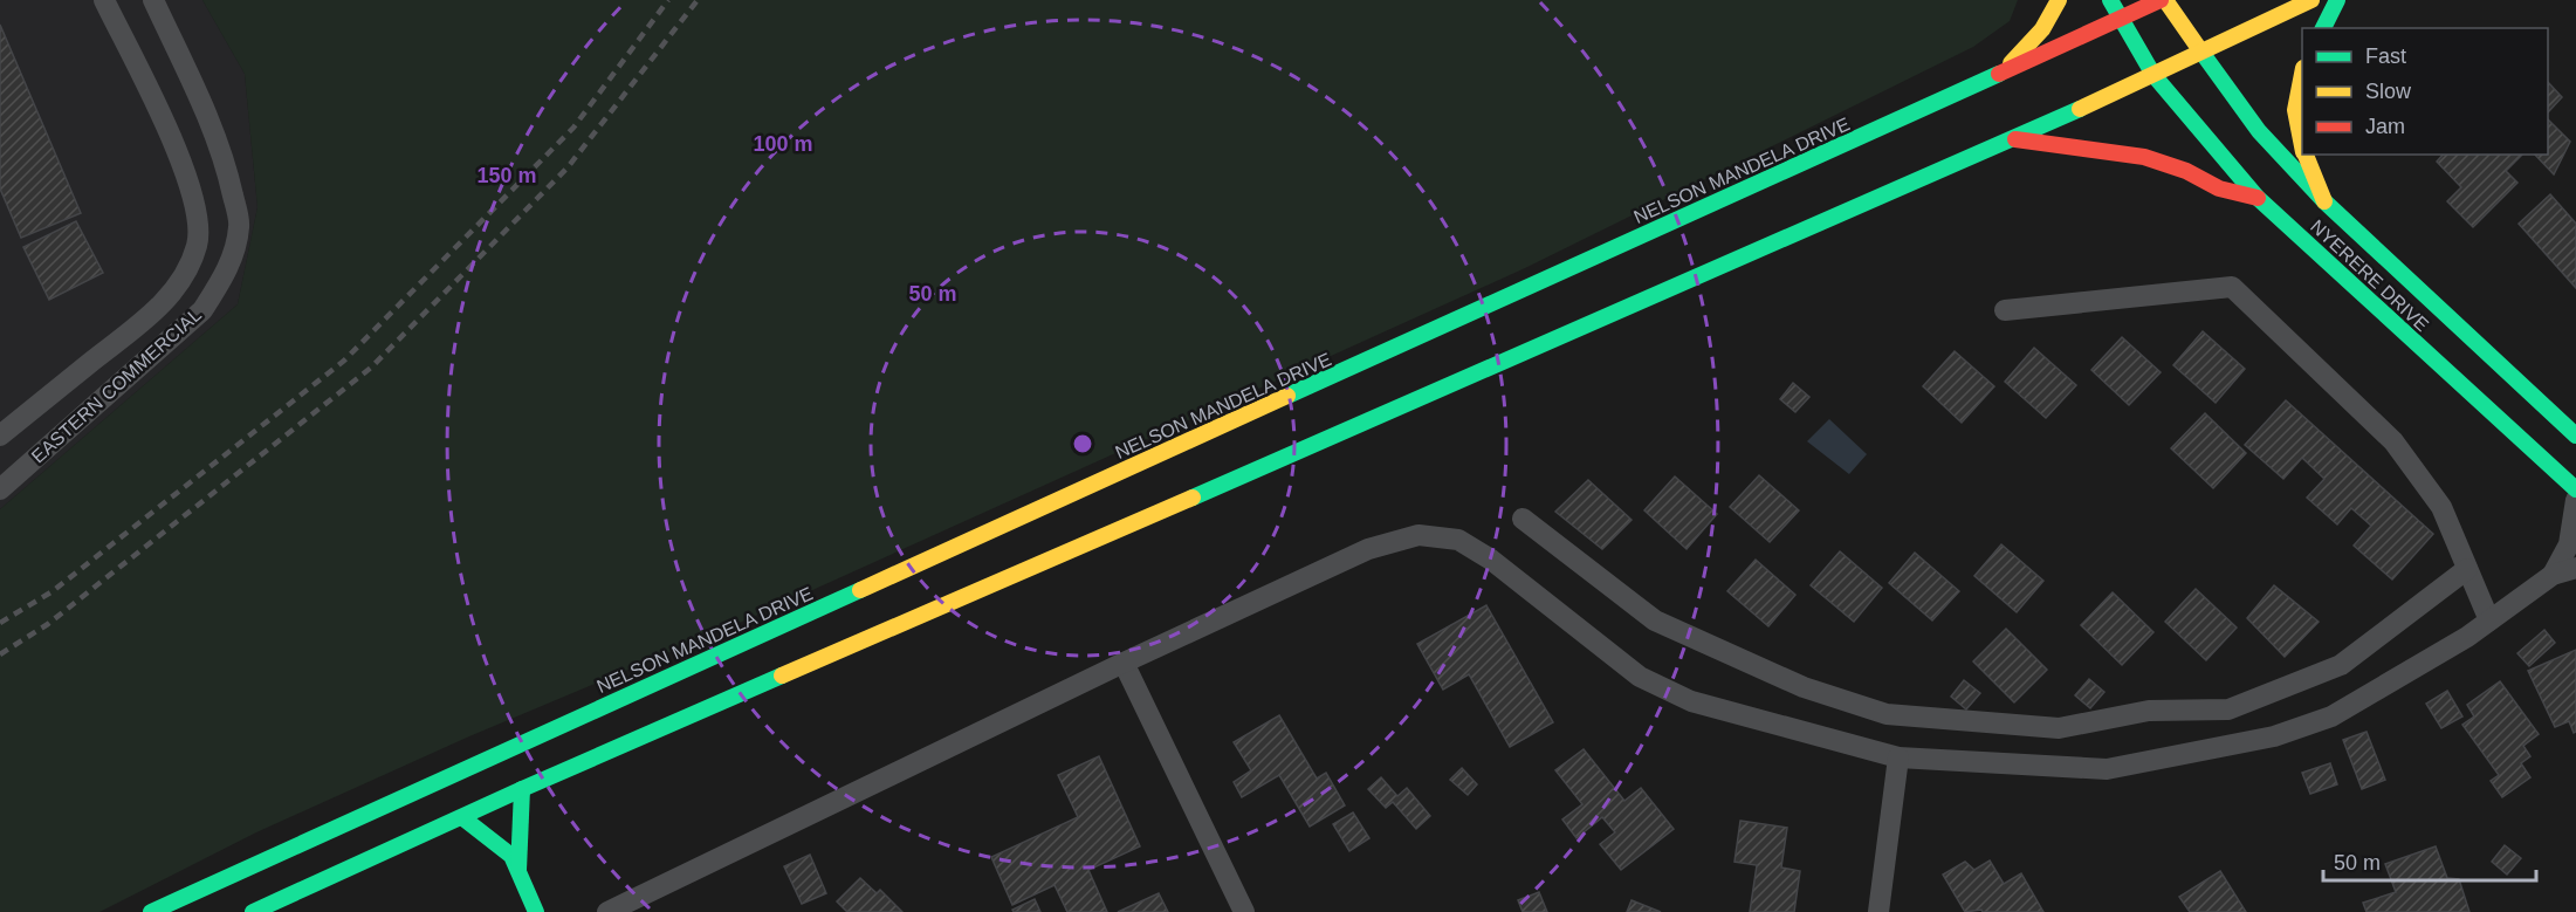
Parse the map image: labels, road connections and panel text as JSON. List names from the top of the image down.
{
  "streets": {
    "main road": ["NELSON MANDELA DRIVE", "NYERERE DRIVE"],
    "street": ["EASTERN COMMERCIAL"]
  },
  "crossings": [
    ["NELSON MANDELA DRIVE", "NYERERE DRIVE"]
  ],
  "legend": ["Fast", "Slow", "Jam"],
  "scale_bar": "50 m",
  "rings": ["100 m", "150 m", "50 m"]
}
